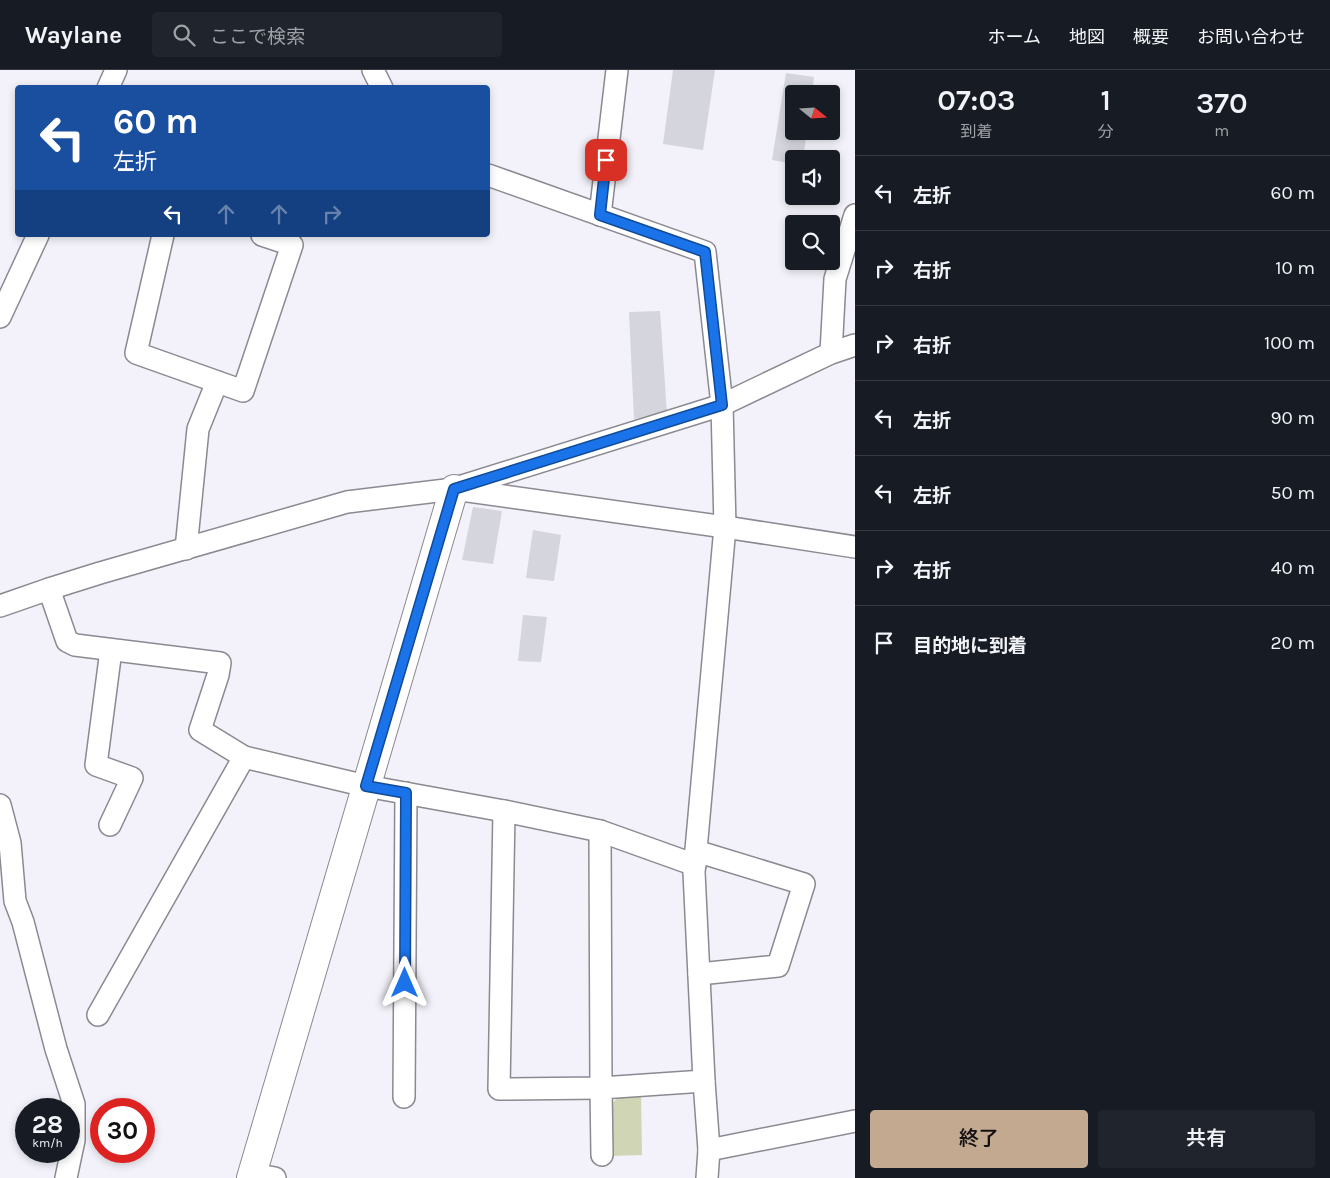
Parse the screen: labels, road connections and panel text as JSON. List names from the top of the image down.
{
  "north": "right",
  "page": {
    "header": "Waylane",
    "search": "ここで検索",
    "nav": [
      "ホーム",
      "地図",
      "概要",
      "お問い合わせ"
    ],
    "eta": [
      "07:03",
      "到着",
      "1",
      "分",
      "370",
      "m"
    ],
    "turn": ["60 m", "左折"],
    "list": [
      {
        "name": "左折",
        "value": "60 m"
      },
      {
        "name": "右折",
        "value": "10 m"
      },
      {
        "name": "右折",
        "value": "100 m"
      },
      {
        "name": "左折",
        "value": "90 m"
      },
      {
        "name": "左折",
        "value": "50 m"
      },
      {
        "name": "右折",
        "value": "40 m"
      },
      {
        "name": "目的地に到着",
        "value": "20 m"
      }
    ],
    "speed": "28 km/h",
    "limit": "30",
    "buttons": ["終了", "共有"]
  }
}
